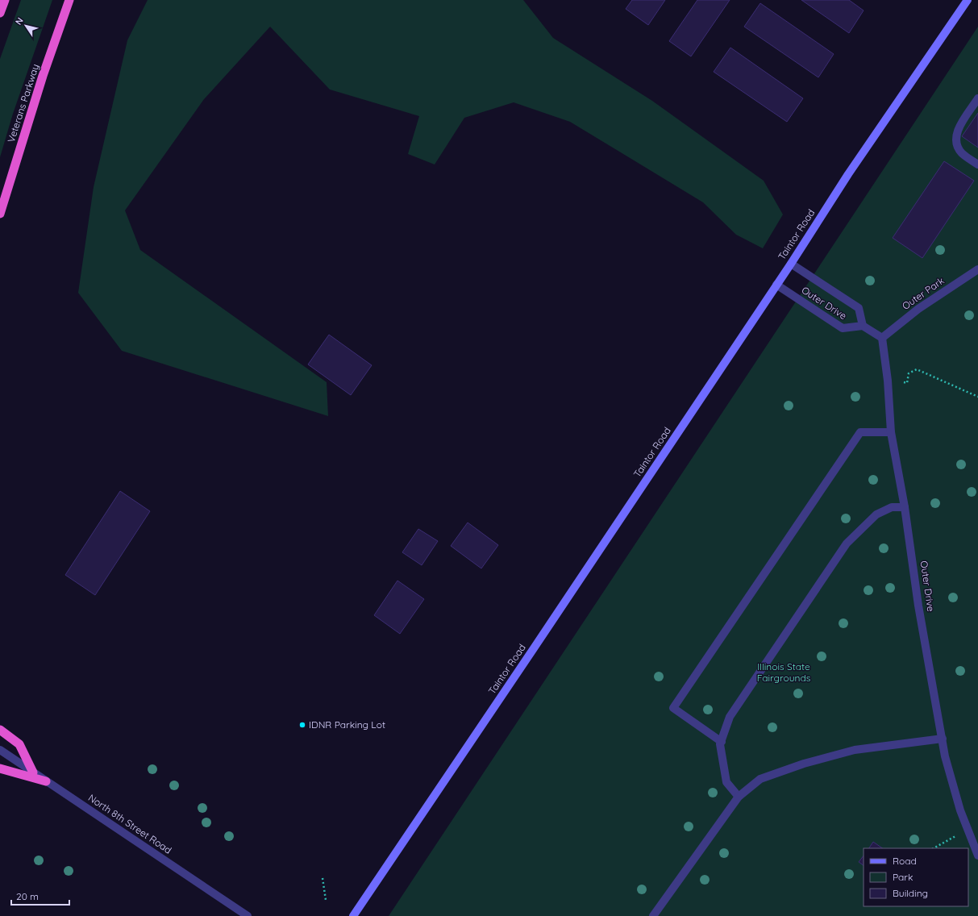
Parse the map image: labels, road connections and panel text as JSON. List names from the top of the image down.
{
  "streets": {
    "highway": ["Veterans Parkway"],
    "main road": ["Taintor Road"],
    "street": ["Outer Park", "Outer Drive", "North 8th Street Road"]
  },
  "crossings": [
    ["Taintor Road", "Outer Drive"],
    ["Outer Park", "Outer Drive"]
  ],
  "parks": ["Illinois State Fairgrounds"],
  "places": ["IDNR Parking Lot"],
  "legend": ["Road", "Park", "Building"],
  "scale_bar": "20 m",
  "north": "top left"
}
